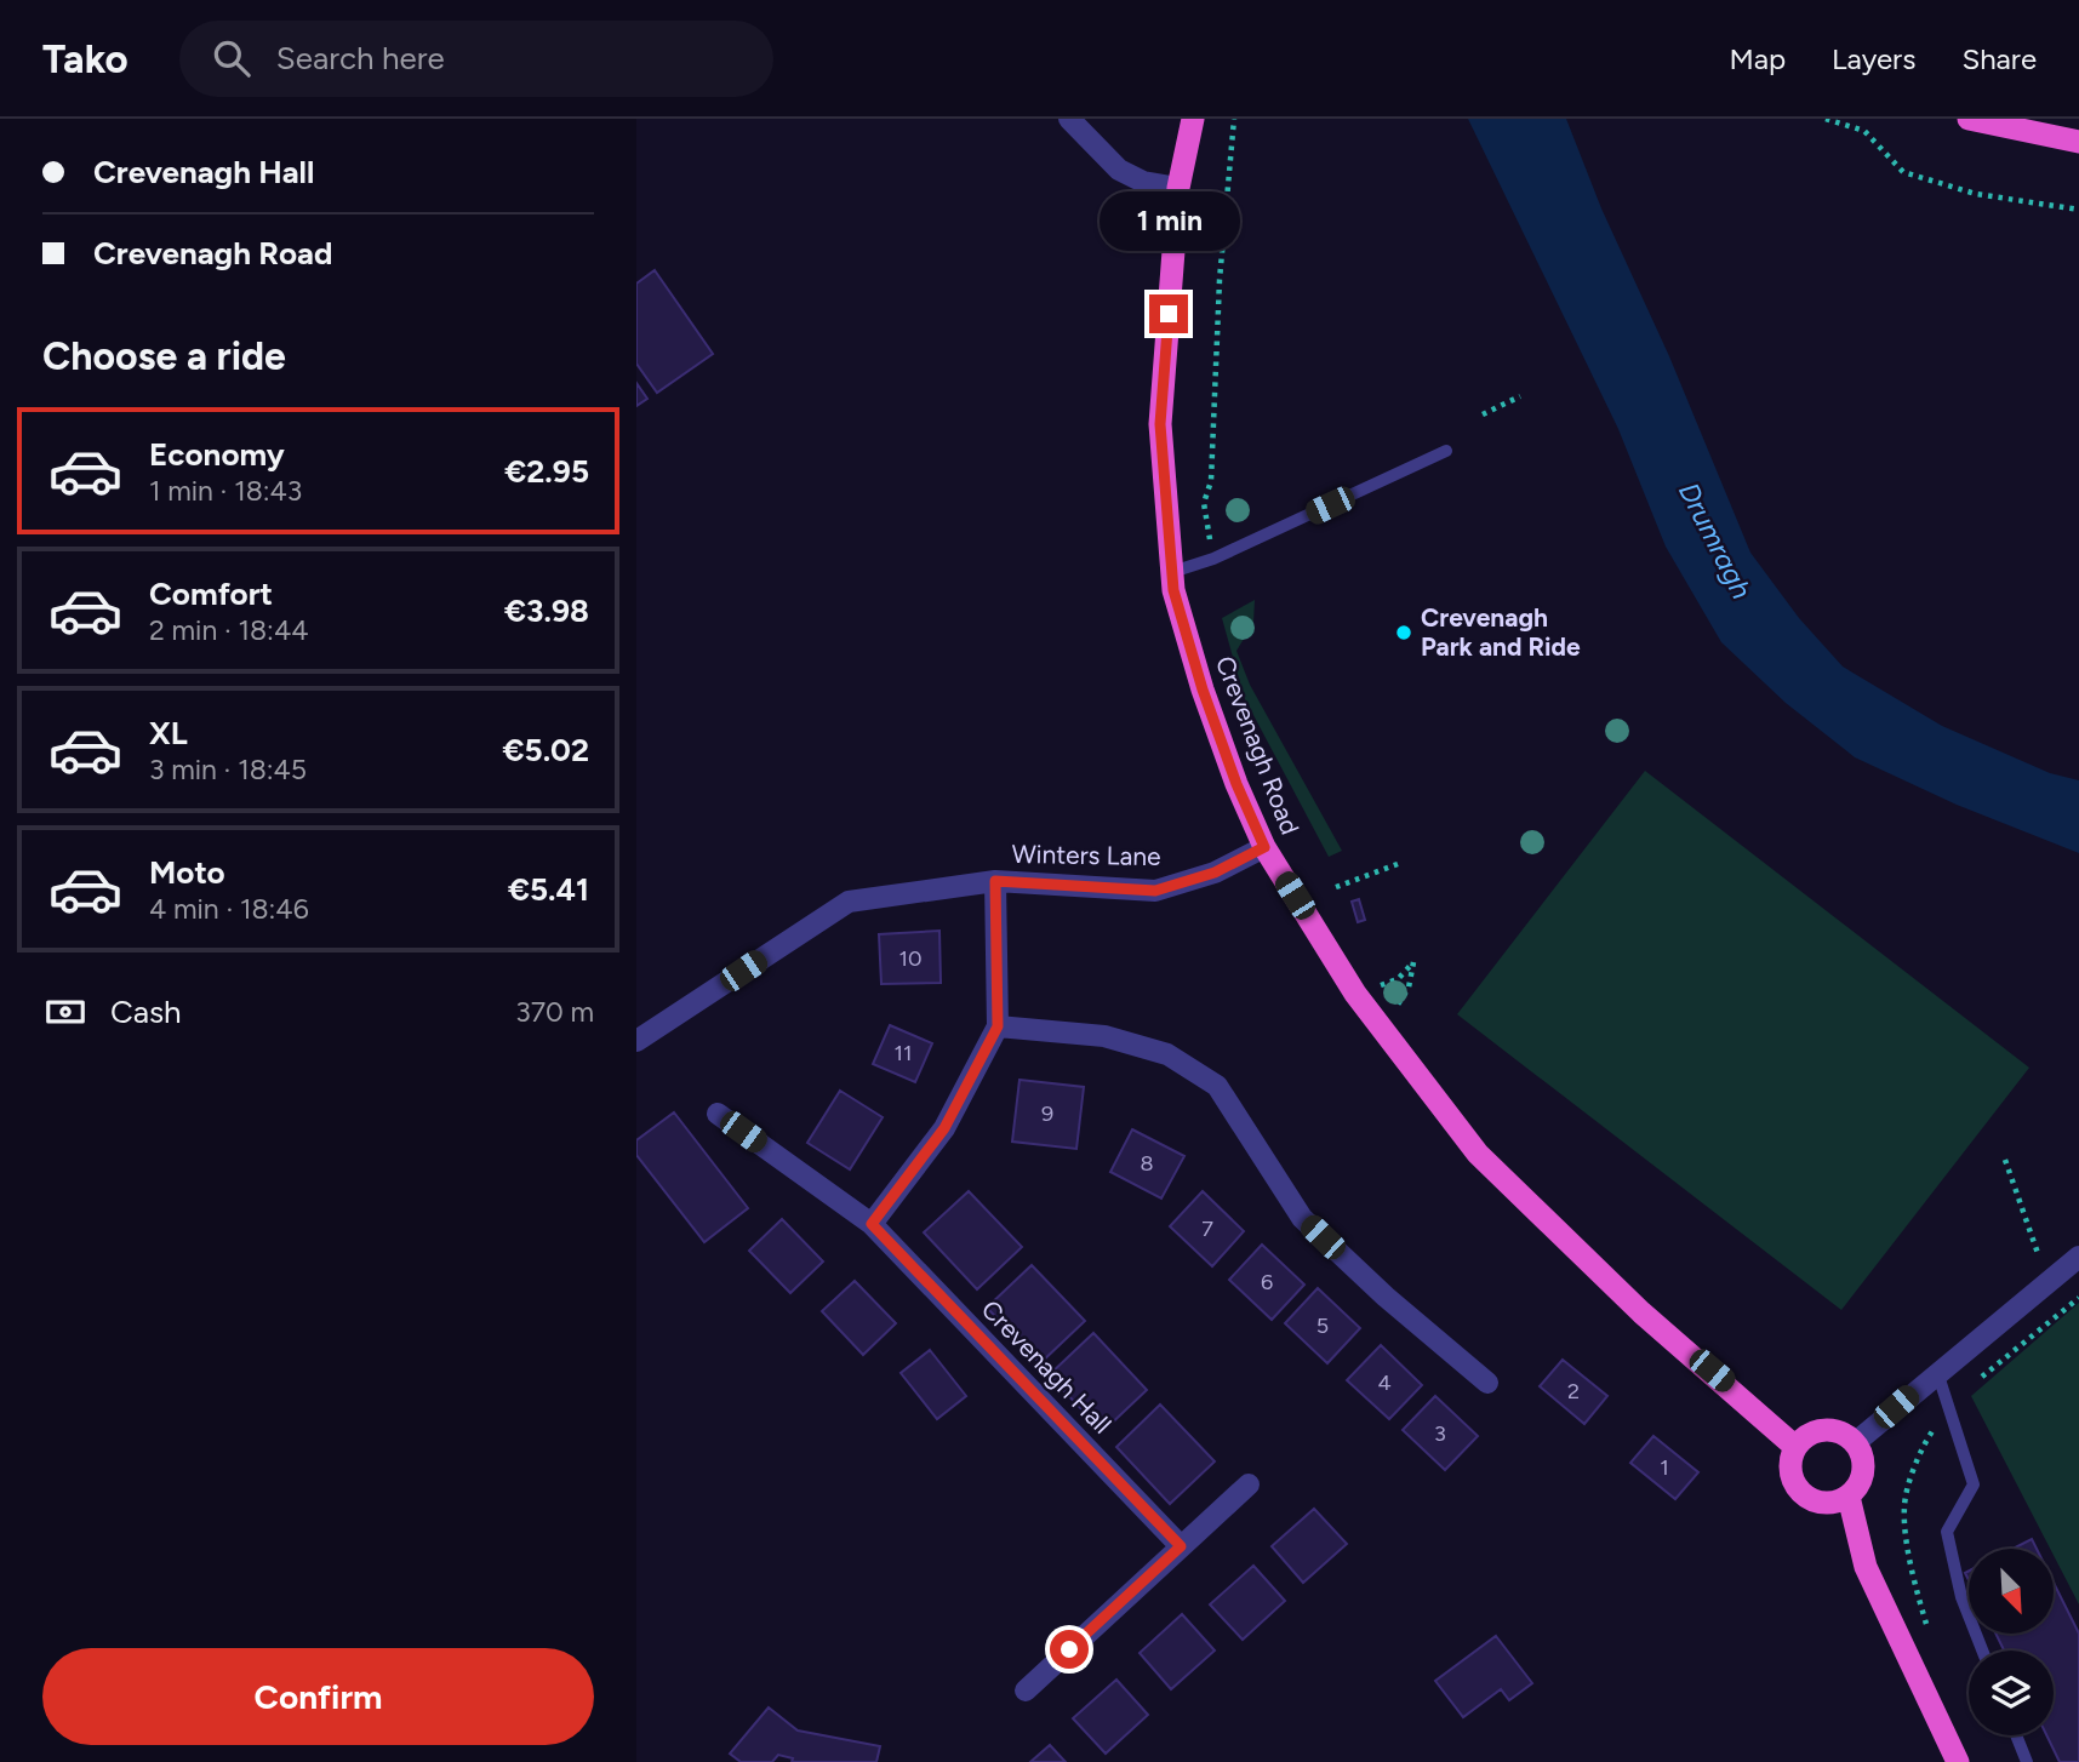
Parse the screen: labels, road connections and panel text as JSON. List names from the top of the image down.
{
  "streets": {
    "highway": ["Crevenagh Road"],
    "street": ["Winters Lane", "Crevenagh Hall"]
  },
  "crossings": [
    ["Crevenagh Road", "Winters Lane"]
  ],
  "water": ["Drumragh"],
  "places": ["Crevenagh Park and Ride"],
  "house_numbers": [
    "10",
    "11",
    "9",
    "8",
    "7",
    "6",
    "5",
    "4",
    "2",
    "3",
    "1"
  ],
  "north": "bottom right",
  "page": {
    "header": "Tako",
    "search": "Search here",
    "nav": ["Map", "Layers", "Share"],
    "banner": ["Crevenagh Hall", "Crevenagh Road"],
    "bubble": "1 min",
    "heading": "Choose a ride",
    "list": [
      {
        "name": "Economy",
        "note": "1 min · 18:43",
        "value": "€2.95"
      },
      {
        "name": "Comfort",
        "note": "2 min · 18:44",
        "value": "€3.98"
      },
      {
        "name": "XL",
        "note": "3 min · 18:45",
        "value": "€5.02"
      },
      {
        "name": "Moto",
        "note": "4 min · 18:46",
        "value": "€5.41"
      }
    ],
    "pay": ["Cash", "370 m"],
    "buttons": "Confirm"
  }
}
